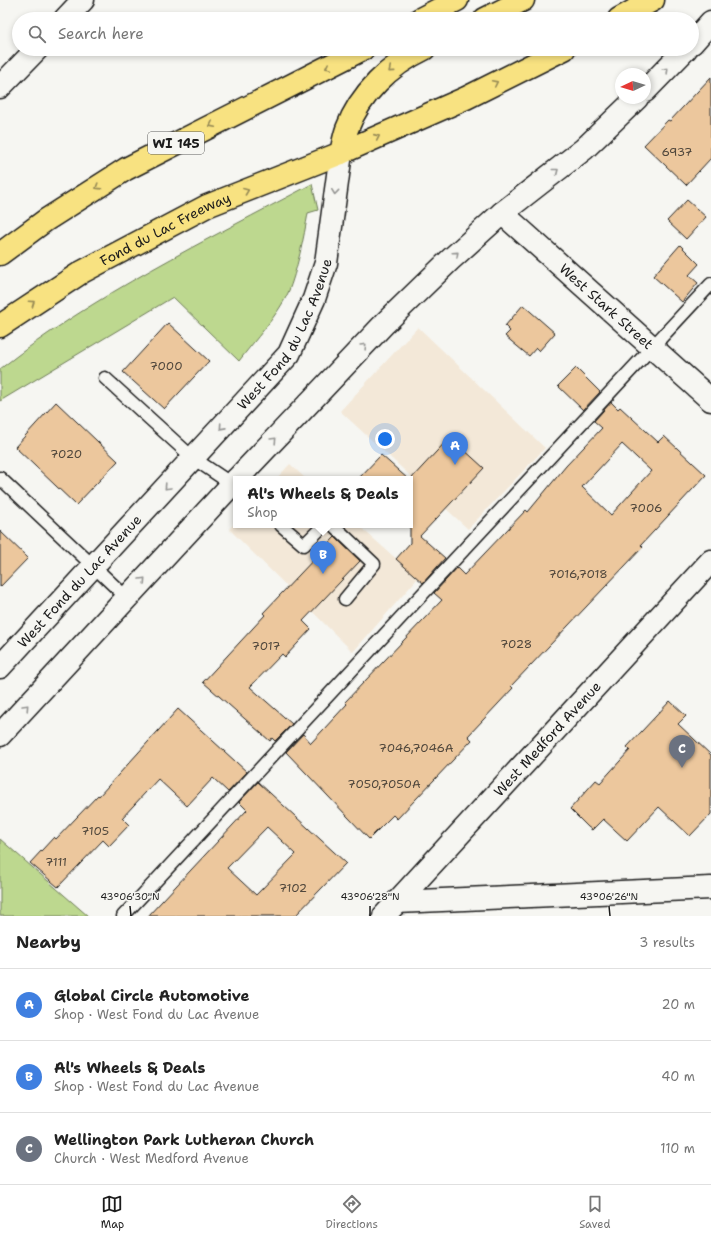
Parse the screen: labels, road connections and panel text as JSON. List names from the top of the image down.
{
  "streets": {
    "main road": ["WI 145", "Fond du Lac Freeway"],
    "street": ["West Stark Street", "West Fond du Lac Avenue", "West Medford Avenue"]
  },
  "crossings": [
    ["Fond du Lac Freeway", "West Fond du Lac Avenue"]
  ],
  "house_numbers": [
    "6937",
    "7000",
    "7020",
    "7006",
    "7016,7018",
    "7028",
    "7017",
    "7046,7046A",
    "7050,7050A",
    "7105",
    "7111",
    "7102"
  ],
  "north": "left",
  "page": {
    "search": "Search here",
    "pins": ["A", "B", "C"],
    "popup": ["Al's Wheels & Deals", "Shop"],
    "heading": ["Nearby", "3 results"],
    "list": [
      {
        "mark": "A",
        "name": "Global Circle Automotive",
        "note": "Shop · West Fond du Lac Avenue",
        "value": "20 m"
      },
      {
        "mark": "B",
        "name": "Al's Wheels & Deals",
        "note": "Shop · West Fond du Lac Avenue",
        "value": "40 m"
      },
      {
        "mark": "C",
        "name": "Wellington Park Lutheran Church",
        "note": "Church · West Medford Avenue",
        "value": "110 m"
      }
    ],
    "nav": ["Map", "Directions", "Saved"]
  },
  "coordinates": ["43°06'30\"N", "43°06'28\"N", "43°06'26\"N"]
}
